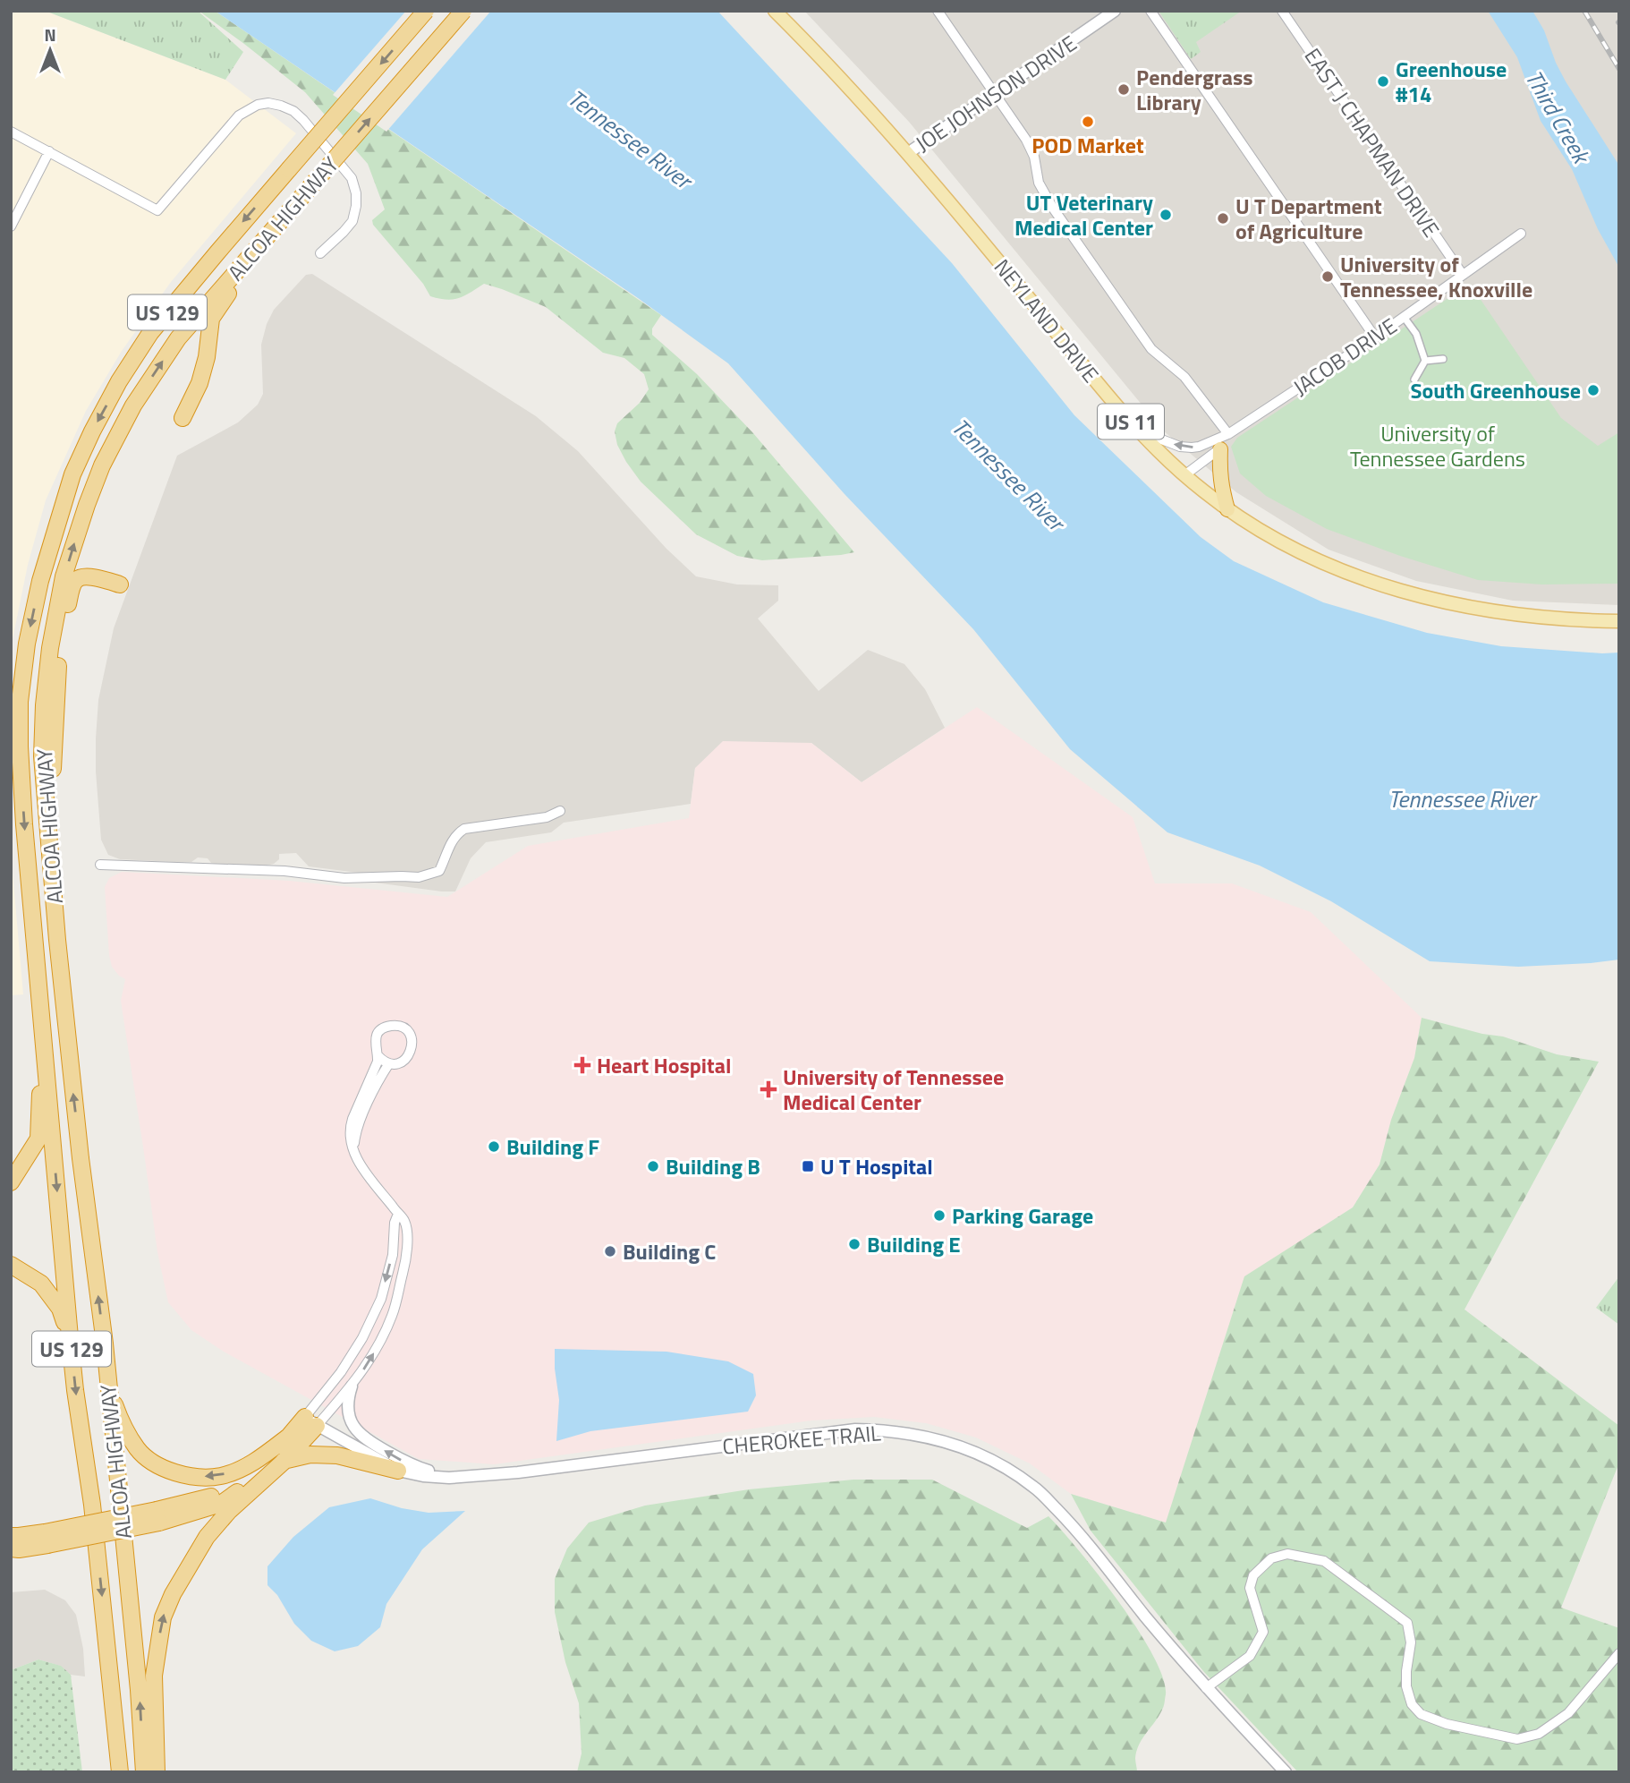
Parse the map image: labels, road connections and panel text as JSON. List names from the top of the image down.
{
  "streets": {
    "highway": ["ALCOA HIGHWAY", "US 129"],
    "main road": ["NEYLAND DRIVE", "US 11"],
    "street": [
      "JOE JOHNSON DRIVE",
      "EAST J CHAPMAN DRIVE",
      "JACOB DRIVE",
      "CHEROKEE TRAIL"
    ]
  },
  "crossings": [
    ["JOE JOHNSON DRIVE", "NEYLAND DRIVE"],
    ["EAST J CHAPMAN DRIVE", "JACOB DRIVE"],
    ["NEYLAND DRIVE", "JACOB DRIVE"]
  ],
  "water": ["Third Creek", "Tennessee River"],
  "parks": ["University of Tennessee Gardens"],
  "places": {
    "other": [
      "Greenhouse #14",
      "Pendergrass Library",
      "POD Market",
      "UT Veterinary Medical Center",
      "U T Department of Agriculture",
      "University of Tennessee, Knoxville",
      "South Greenhouse",
      "Building F",
      "Building B",
      "Parking Garage",
      "Building E",
      "Building C"
    ],
    "health": ["Heart Hospital", "University of Tennessee Medical Center"],
    "transit": ["U T Hospital"]
  },
  "north": "top"
}
